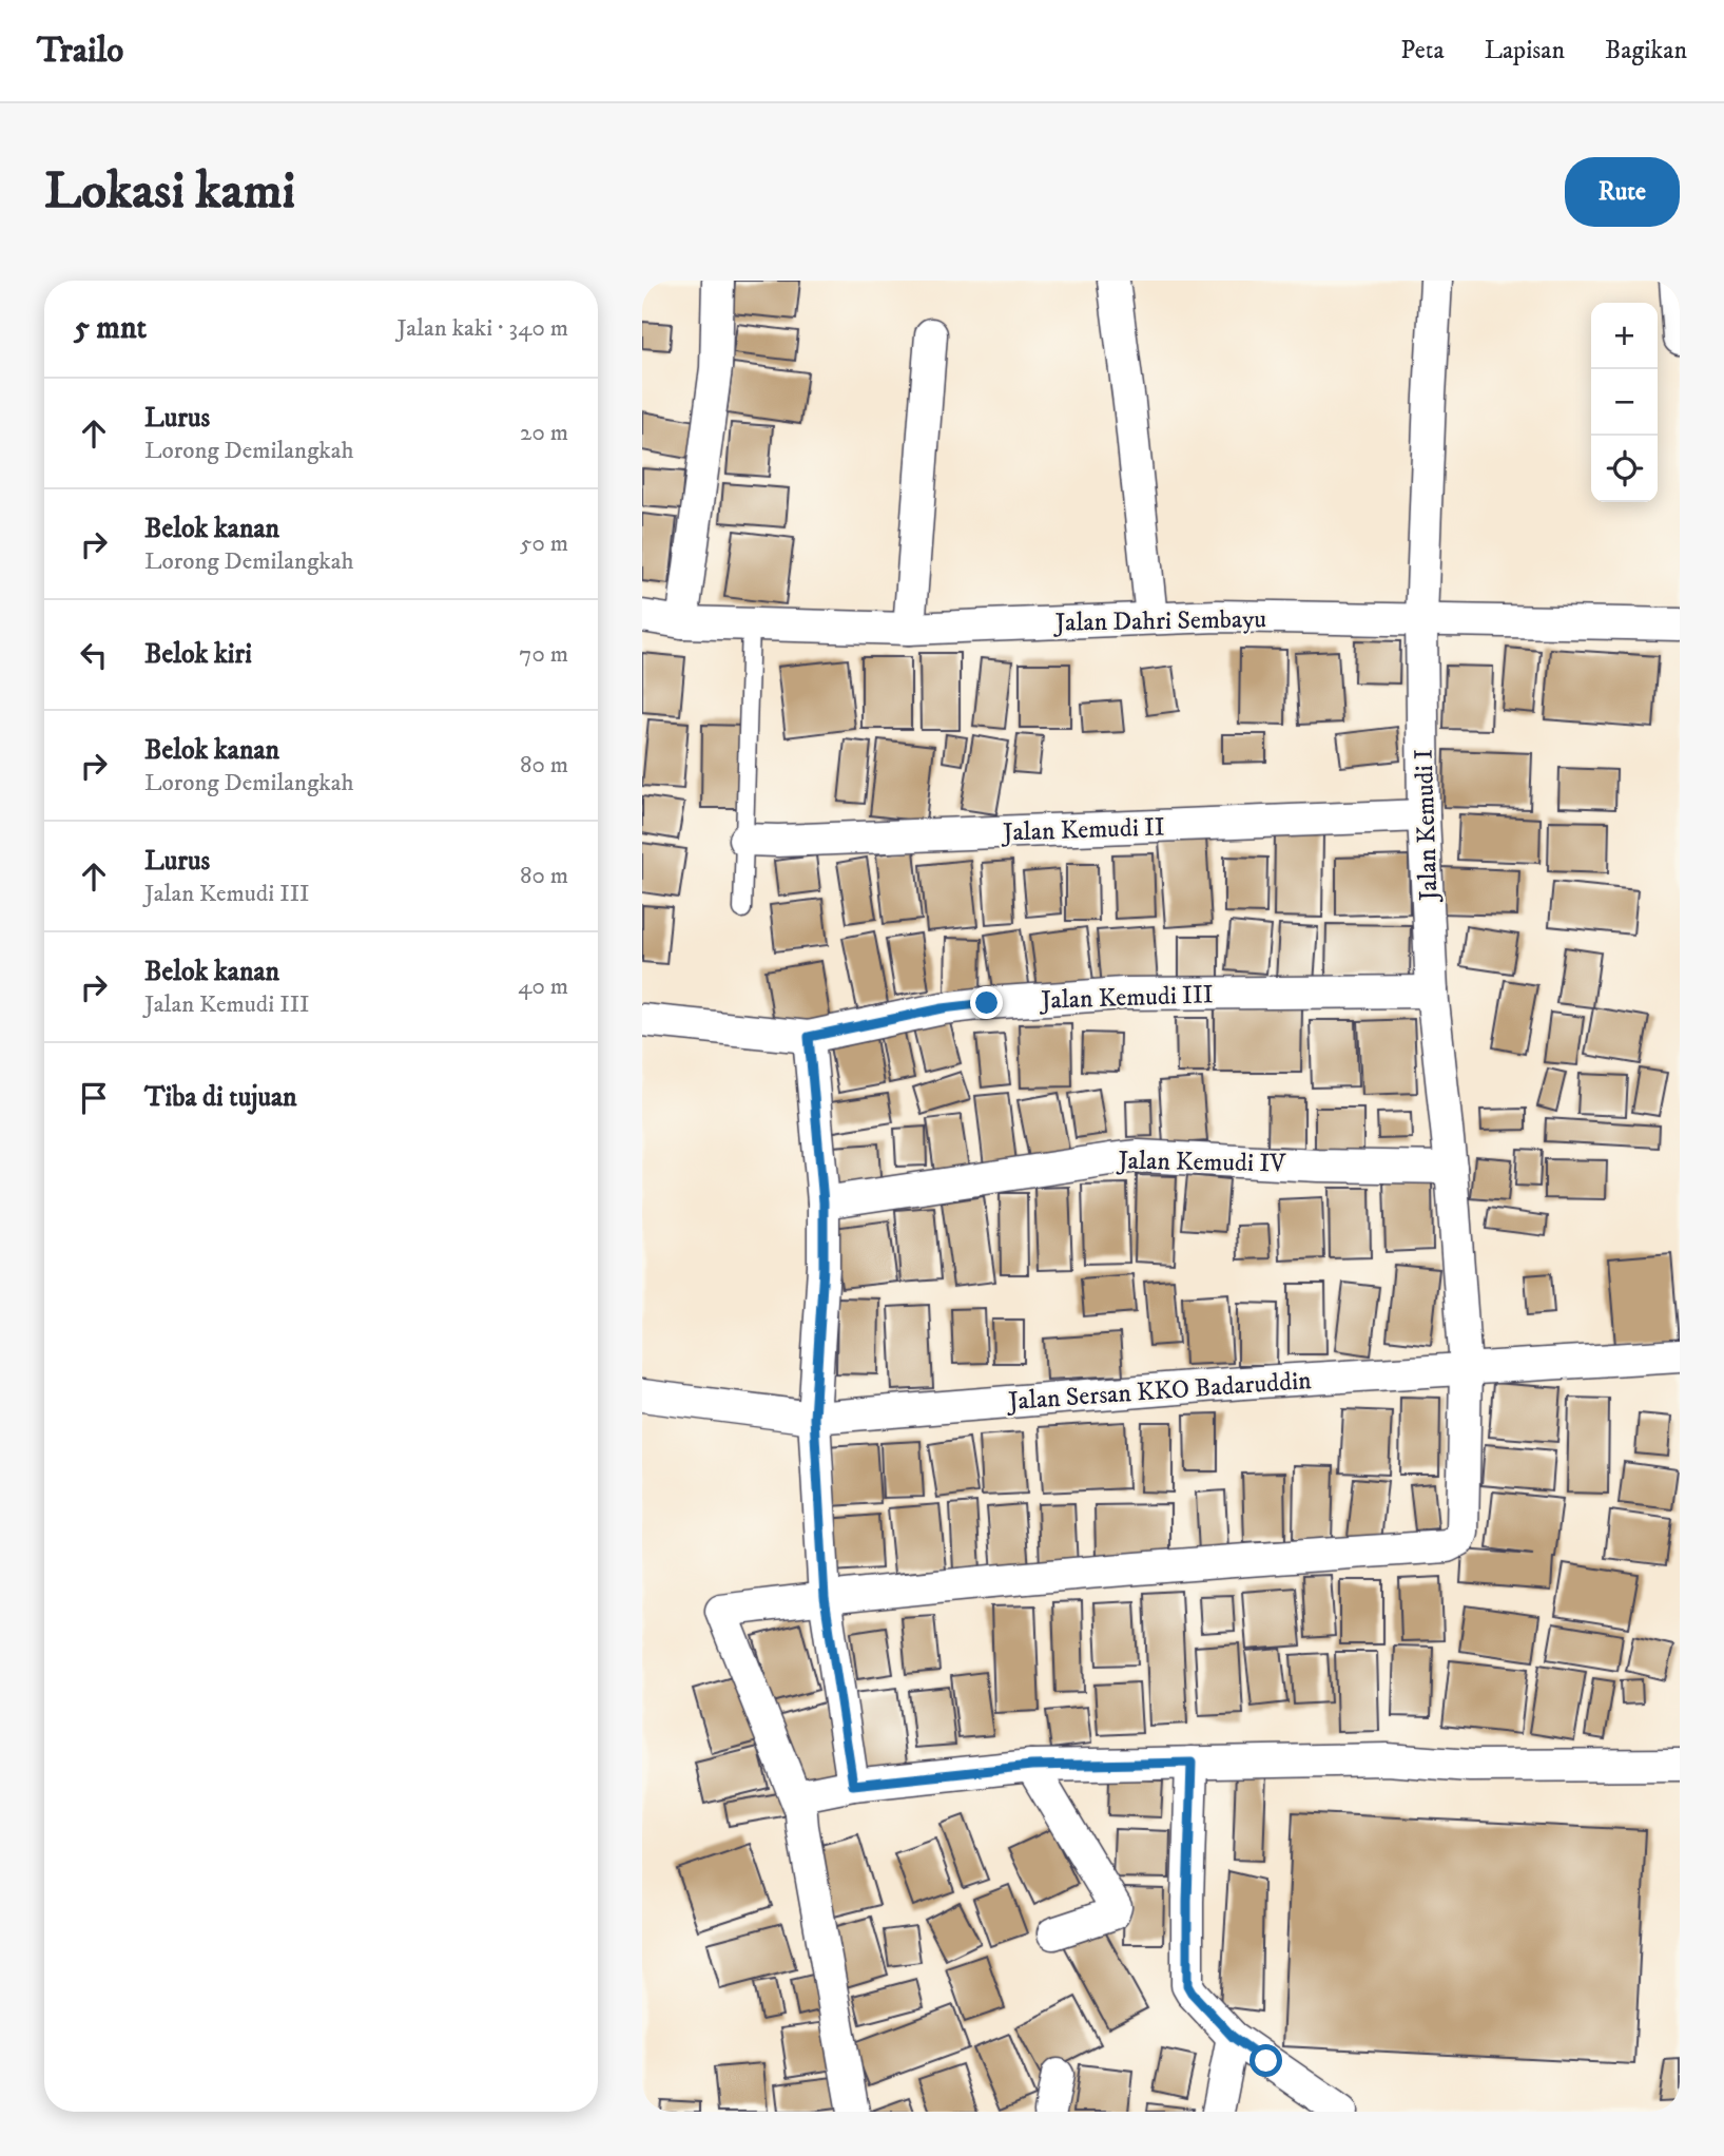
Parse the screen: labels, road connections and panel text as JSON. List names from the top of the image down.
{
  "streets": {
    "street": [
      "Jalan Dahri Sembayu",
      "Jalan Kemudi I",
      "Jalan Kemudi II",
      "Jalan Kemudi III",
      "Jalan Kemudi IV",
      "Jalan Sersan KKO Badaruddin"
    ]
  },
  "crossings": [
    ["Jalan Dahri Sembayu", "Jalan Kemudi I"],
    ["Jalan Kemudi I", "Jalan Kemudi II"],
    ["Jalan Kemudi I", "Jalan Kemudi III"],
    ["Jalan Kemudi I", "Jalan Kemudi IV"],
    ["Jalan Kemudi I", "Jalan Sersan KKO Badaruddin"]
  ],
  "page": {
    "header": "Trailo",
    "nav": ["Peta", "Lapisan", "Bagikan"],
    "buttons": "Rute",
    "title": "Lokasi kami",
    "heading": ["5 mnt", "Jalan kaki · 340 m"],
    "map_buttons": ["+", "−"],
    "list": [
      ["Lurus", "Lorong Demilangkah", "20 m"],
      ["Belok kanan", "Lorong Demilangkah", "50 m"],
      ["Belok kiri", "70 m"],
      ["Belok kanan", "Lorong Demilangkah", "80 m"],
      ["Lurus", "Jalan Kemudi III", "80 m"],
      ["Belok kanan", "Jalan Kemudi III", "40 m"],
      "Tiba di tujuan"
    ]
  }
}
